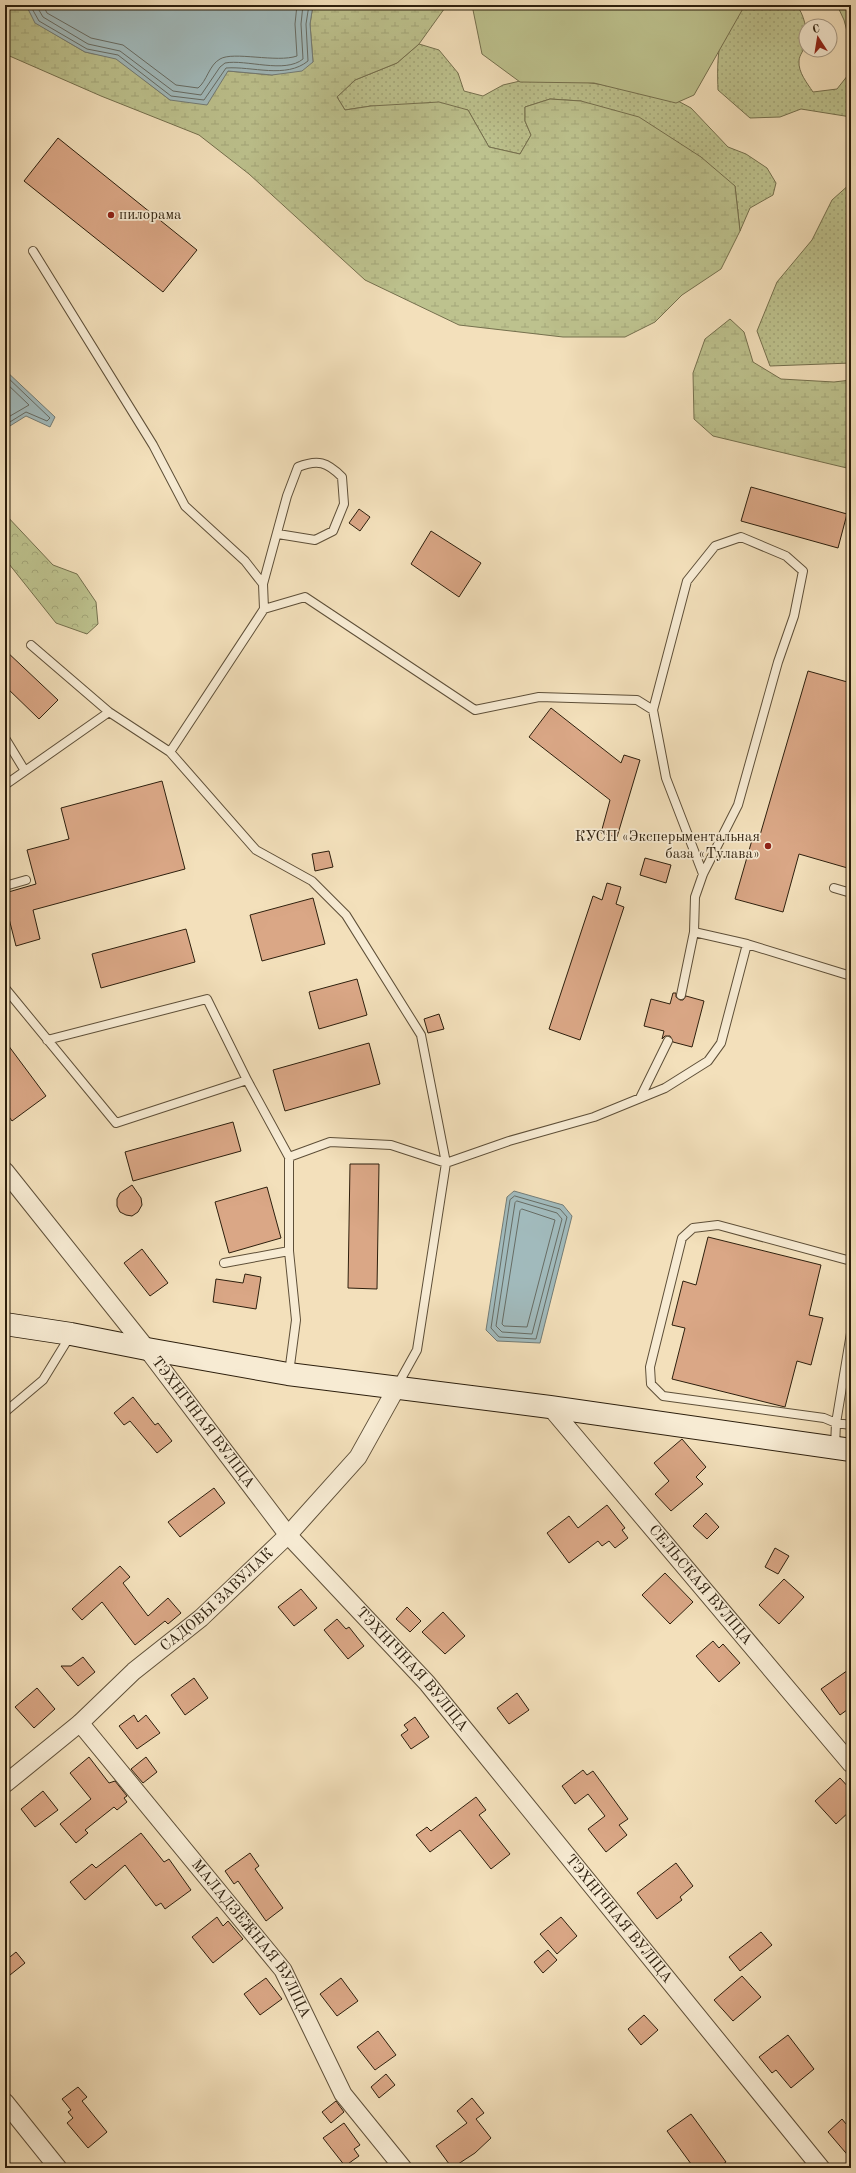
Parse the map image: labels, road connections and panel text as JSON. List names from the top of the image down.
{
  "streets": {
    "street": [
      "ТЭХНІЧНАЯ ВУЛІЦА",
      "СЕЛЬСКАЯ ВУЛІЦА",
      "САДОВЫ ЗАВУЛАК",
      "МАЛАДЗЁЖНАЯ ВУЛІЦА"
    ]
  },
  "crossings": [
    ["ТЭХНІЧНАЯ ВУЛІЦА", "САДОВЫ ЗАВУЛАК"],
    ["САДОВЫ ЗАВУЛАК", "МАЛАДЗЁЖНАЯ ВУЛІЦА"]
  ],
  "places": ["пилорама", "КУСП «Эксперыментальная база «Тулава»"],
  "north": "top"
}
